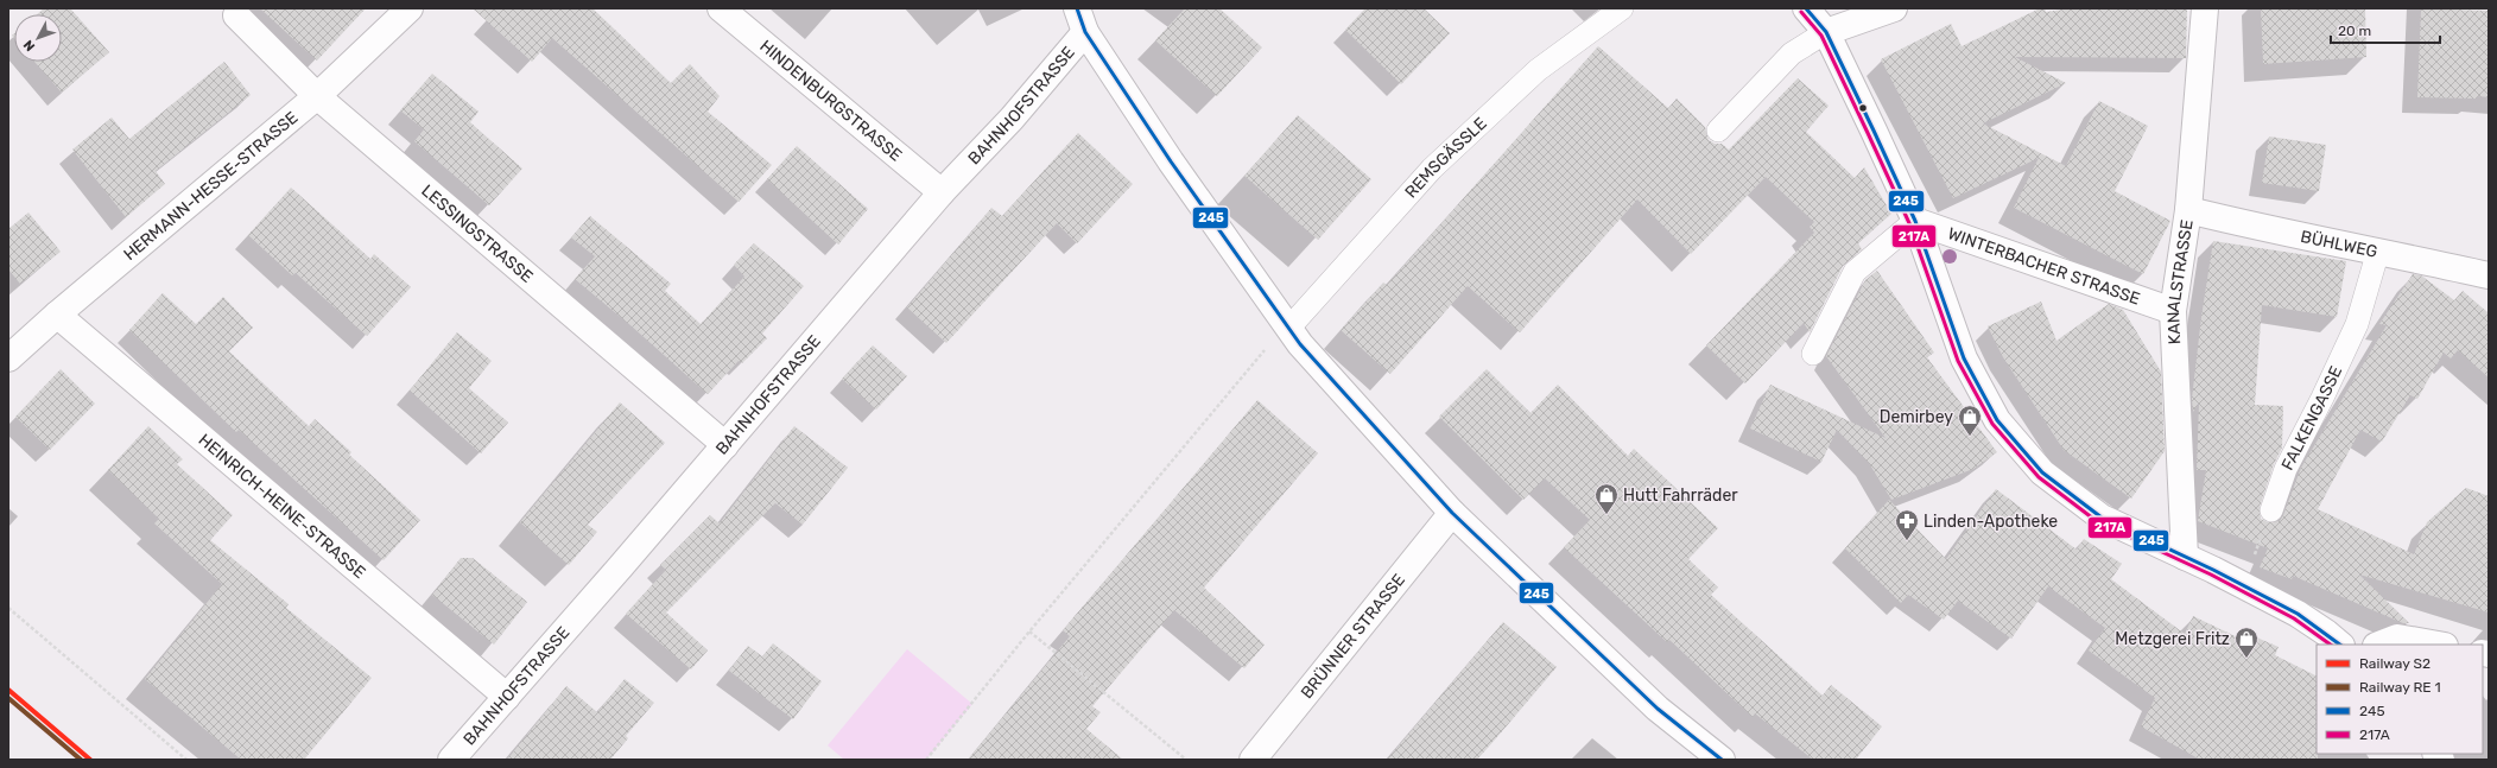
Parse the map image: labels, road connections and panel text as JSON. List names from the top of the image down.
{
  "streets": {
    "street": [
      "HINDENBURGSTRASSE",
      "BAHNHOFSTRASSE",
      "HERMANN-HESSE-STRASSE",
      "LESSINGSTRASSE",
      "BÜHLWEG",
      "WINTERBACHER STRASSE",
      "KANALSTRASSE",
      "HEINRICH-HEINE-STRASSE",
      "BRÜNNER STRASSE"
    ],
    "lane": ["REMSGÄSSLE", "FALKENGASSE"]
  },
  "crossings": [
    ["HINDENBURGSTRASSE", "BAHNHOFSTRASSE"],
    ["BAHNHOFSTRASSE", "LESSINGSTRASSE"],
    ["BAHNHOFSTRASSE", "HEINRICH-HEINE-STRASSE"],
    ["HERMANN-HESSE-STRASSE", "LESSINGSTRASSE"],
    ["HERMANN-HESSE-STRASSE", "HEINRICH-HEINE-STRASSE"],
    ["BÜHLWEG", "KANALSTRASSE"],
    ["BÜHLWEG", "FALKENGASSE"],
    ["WINTERBACHER STRASSE", "KANALSTRASSE"]
  ],
  "places": {
    "shop": ["Demirbey", "Hutt Fahrräder", "Metzgerei Fritz"],
    "pharmacy": ["Linden-Apotheke"]
  },
  "lines": ["transit line 245", "transit line 217A", "rail line S2"],
  "legend": [
    "Railway S2",
    "Railway RE 1",
    "245",
    "217A"
  ],
  "scale_bar": "20 m",
  "north": "bottom left"
}
